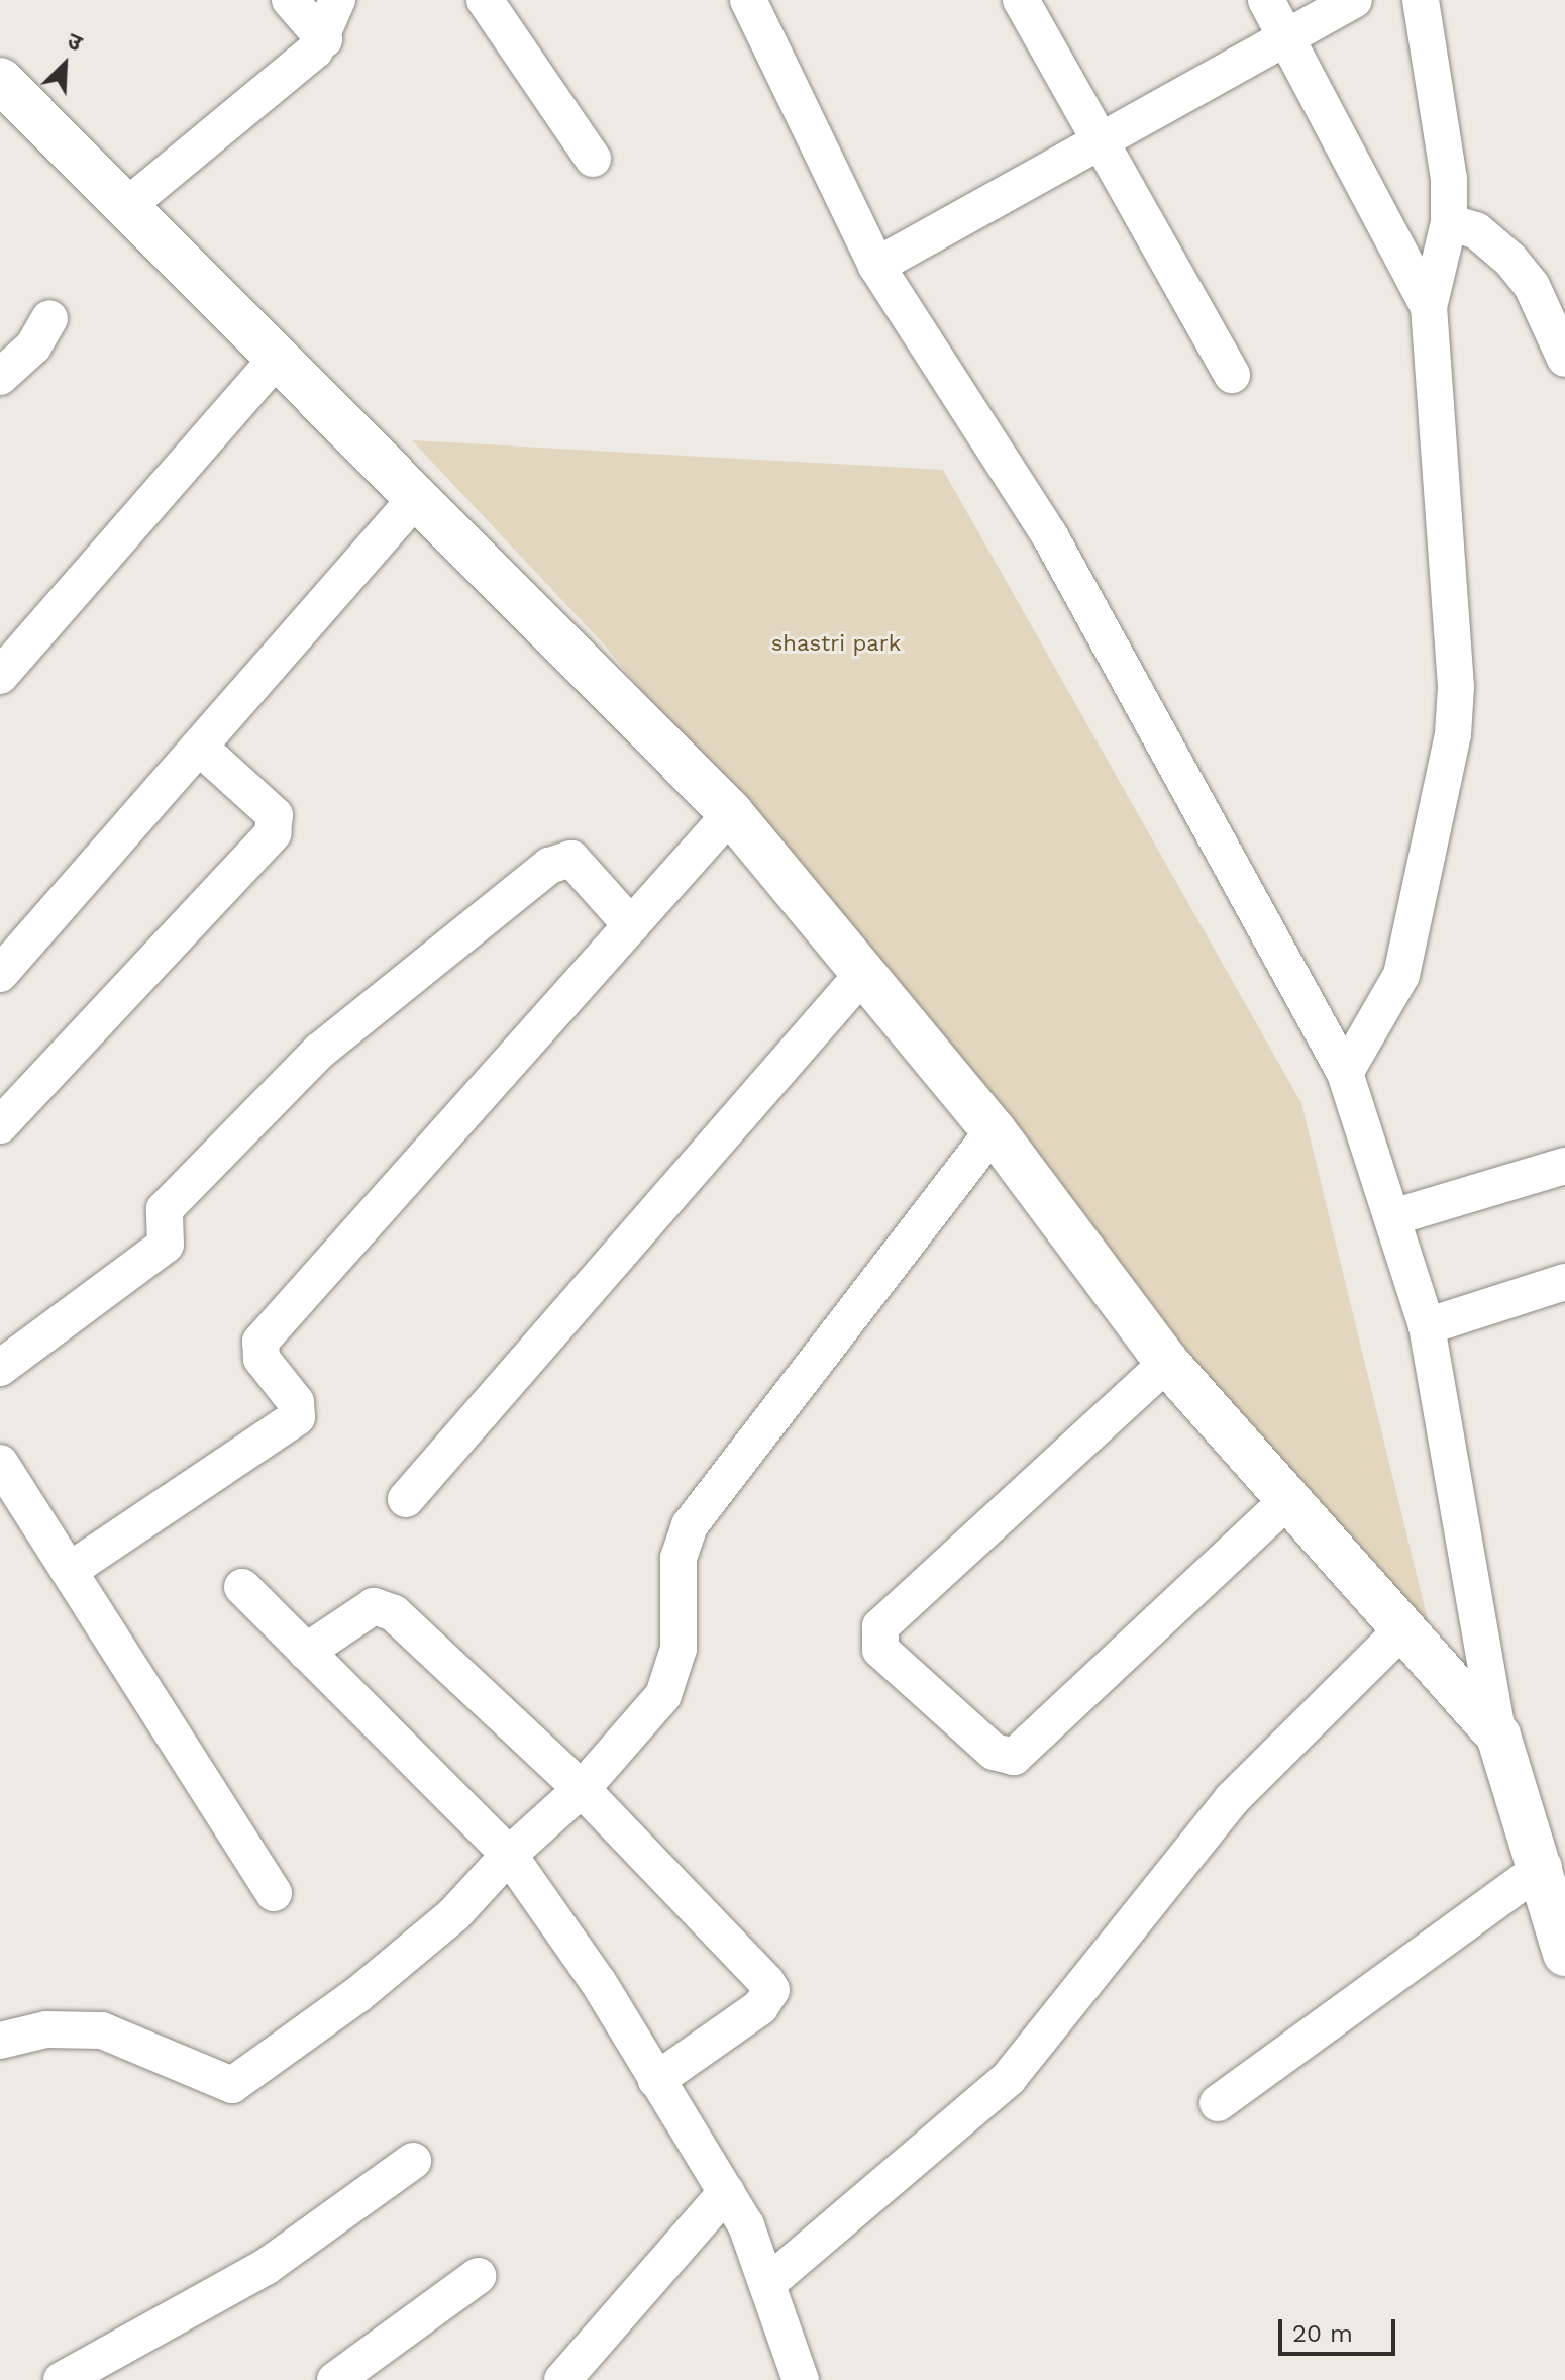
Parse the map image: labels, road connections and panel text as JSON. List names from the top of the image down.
{
  "parks": ["shastri park"],
  "scale_bar": "20 m",
  "north": "top right"
}
